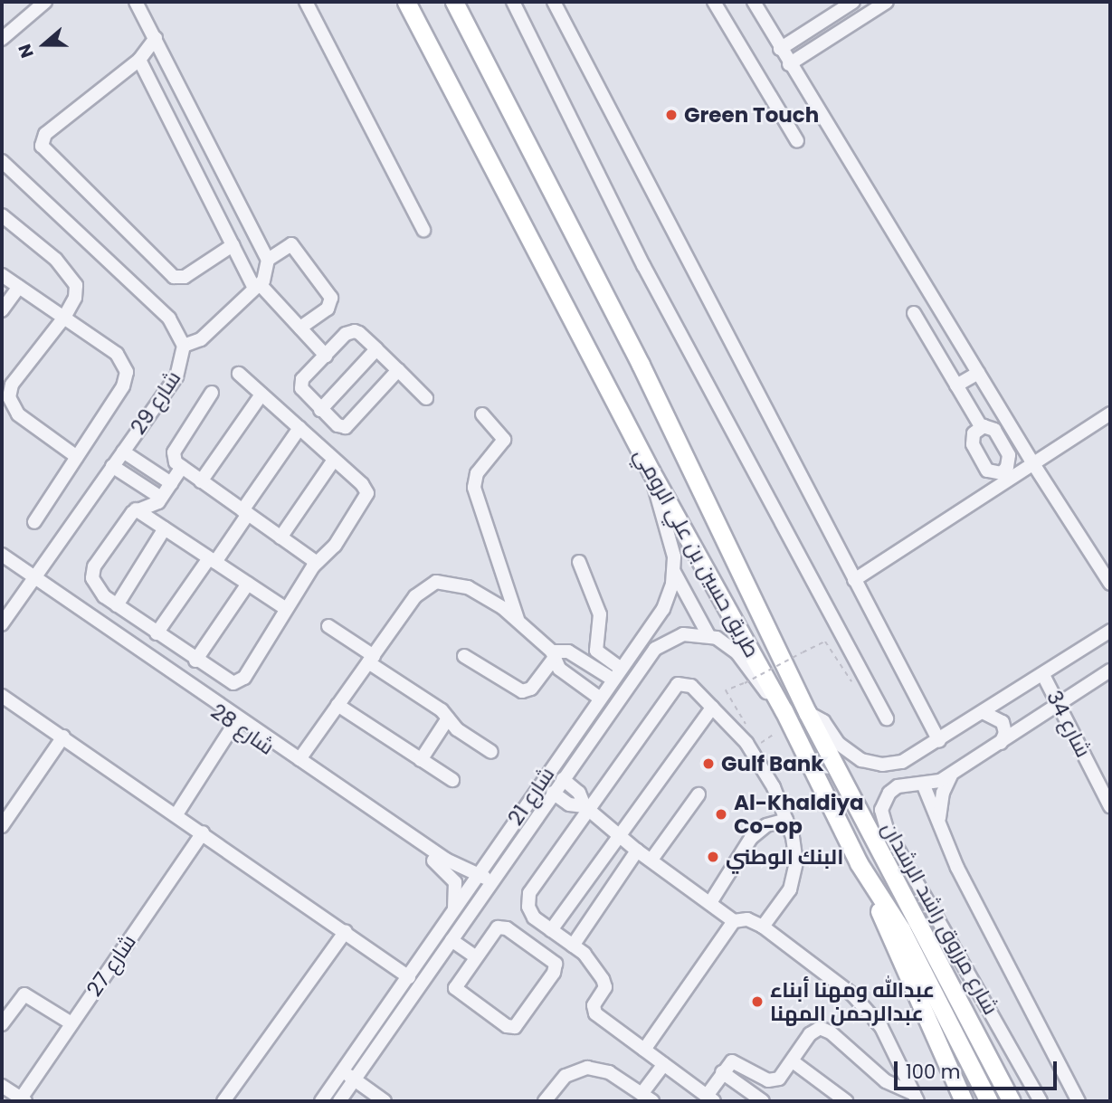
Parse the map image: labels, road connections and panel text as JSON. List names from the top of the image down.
{
  "streets": {
    "highway": ["طريق حسين بن علي الرومي"],
    "street": [
      "شارع 29",
      "شارع 34",
      "شارع 28",
      "شارع 21",
      "شارع مرزوق راشد الرشدان",
      "شارع 27"
    ]
  },
  "crossings": [
    ["شارع 29", "شارع 28"],
    ["طريق حسين بن علي الرومي", "شارع 21"],
    ["شارع 34", "شارع مرزوق راشد الرشدان"],
    ["شارع 28", "شارع 21"]
  ],
  "places": [
    "Green Touch",
    "Gulf Bank",
    "Al-Khaldiya Co-op",
    "البنك الوطني",
    "عبدالله ومهنا أبناء عبدالرحمن المهنا"
  ],
  "scale_bar": "100 m",
  "north": "left"
}
